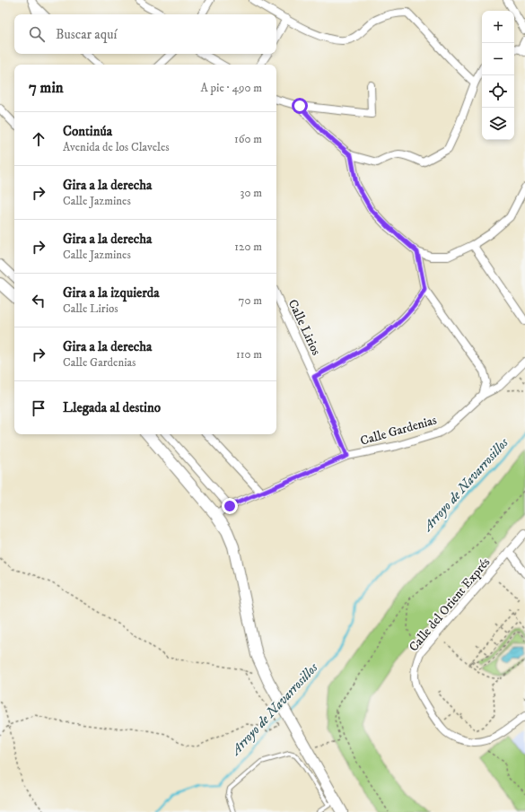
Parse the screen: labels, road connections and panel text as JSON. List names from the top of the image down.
{
  "streets": {
    "street": ["Calle Lirios", "Calle Gardenias", "Calle del Orient Exprés"]
  },
  "crossings": [
    ["Calle Lirios", "Calle Gardenias"]
  ],
  "water": ["Arroyo de Navarrosillos"],
  "page": {
    "map_buttons": ["+", "−"],
    "search": "Buscar aquí",
    "heading": ["7 min", "A pie · 490 m"],
    "list": [
      ["Continúa", "Avenida de los Claveles", "160 m"],
      ["Gira a la derecha", "Calle Jazmines", "30 m"],
      ["Gira a la derecha", "Calle Jazmines", "120 m"],
      ["Gira a la izquierda", "Calle Lirios", "70 m"],
      ["Gira a la derecha", "Calle Gardenias", "110 m"],
      "Llegada al destino"
    ]
  }
}
